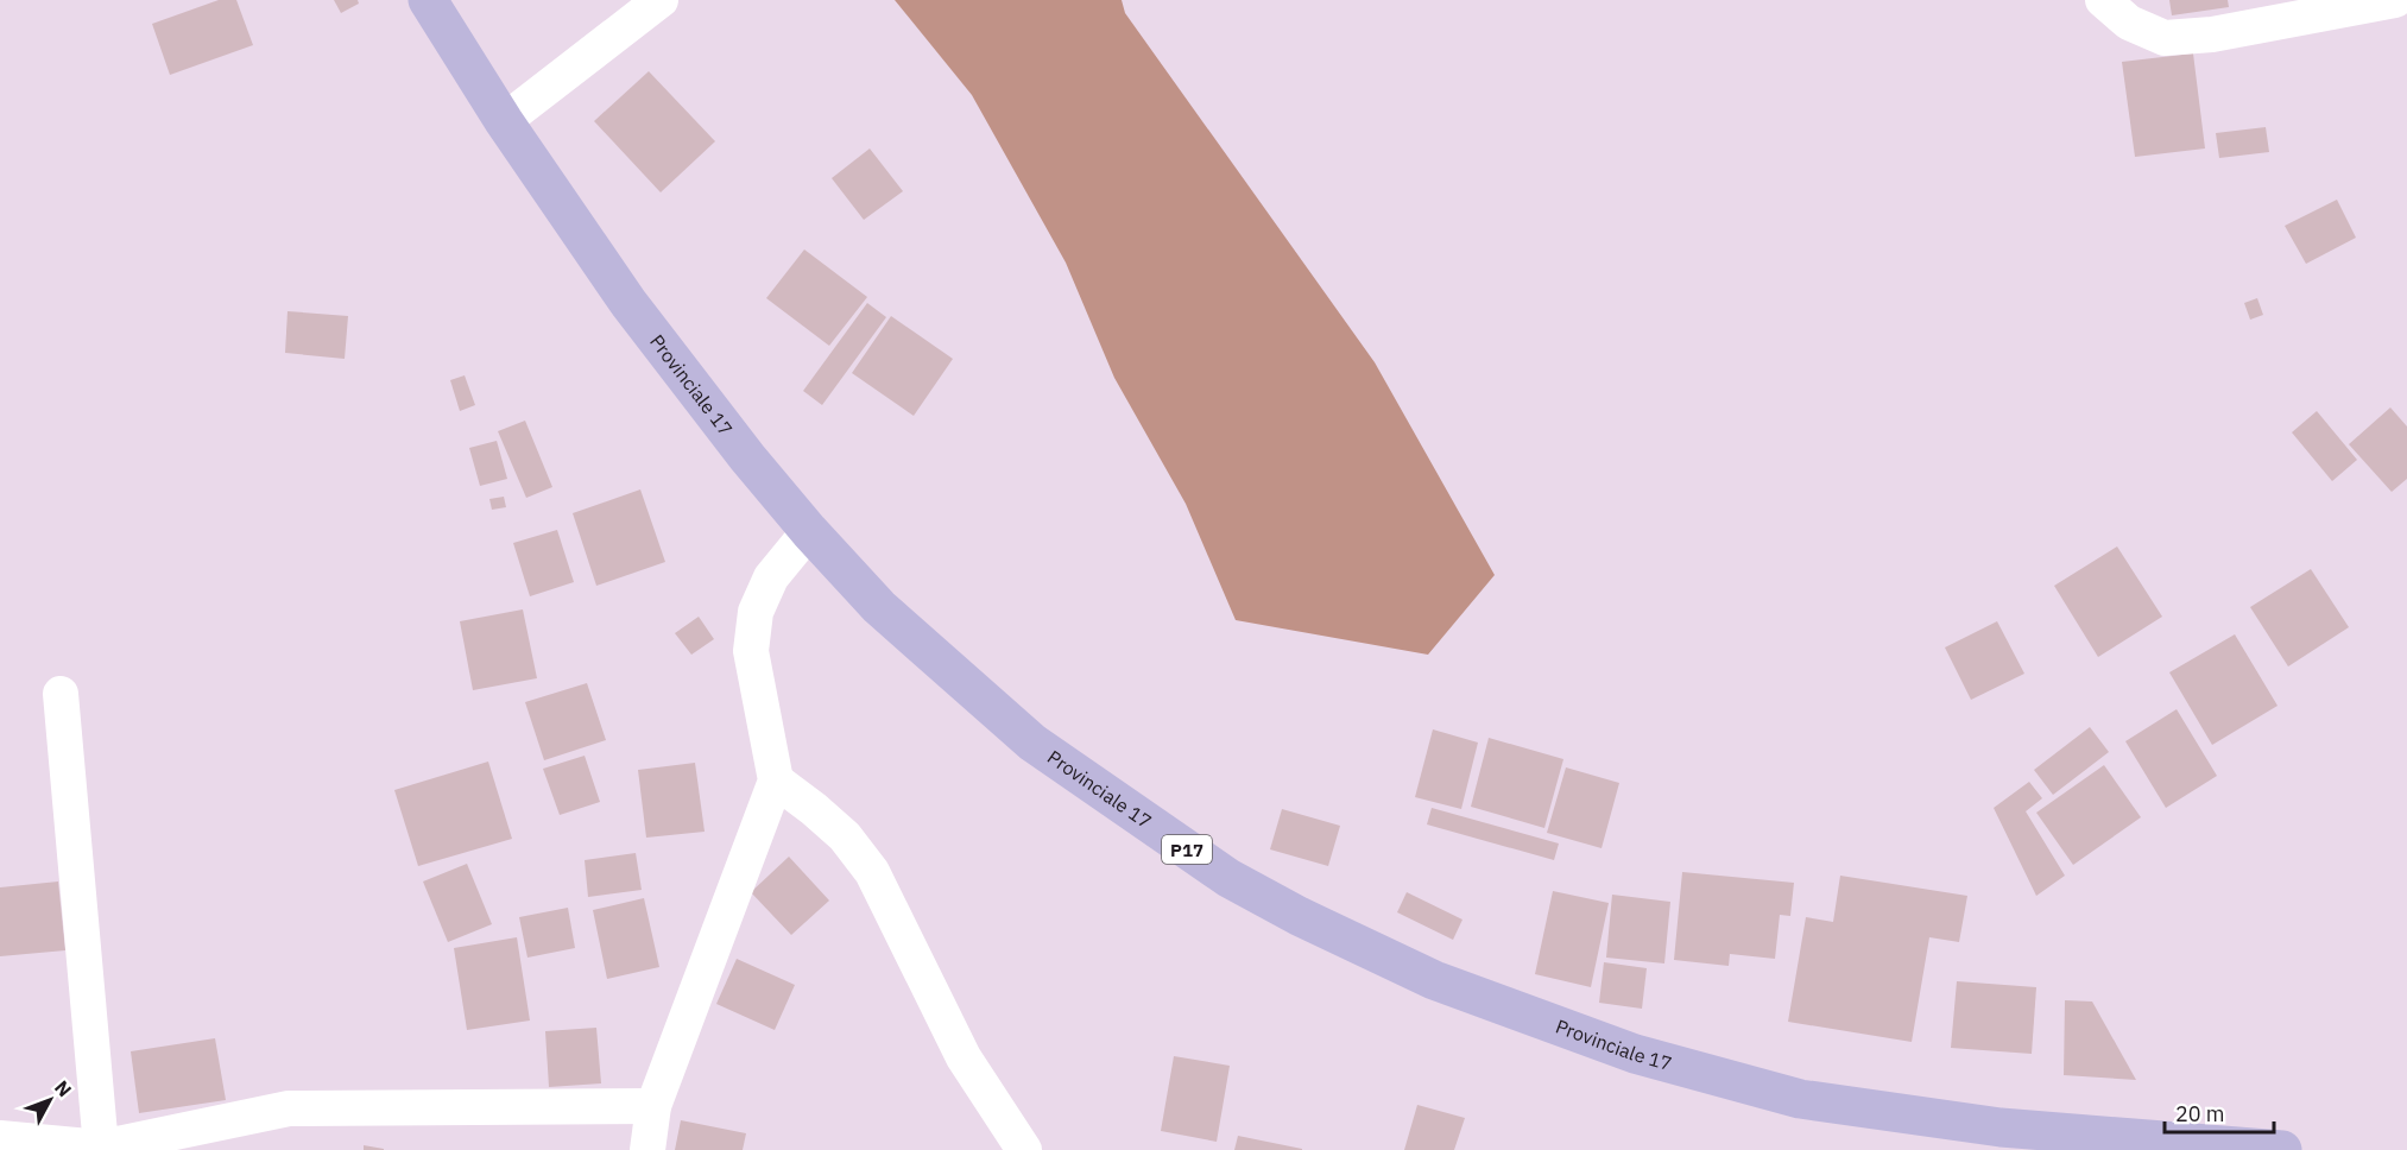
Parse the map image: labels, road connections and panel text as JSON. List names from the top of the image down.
{
  "streets": {
    "main road": ["Provinciale 17", "P17"]
  },
  "scale_bar": "20 m",
  "north": "top right"
}
